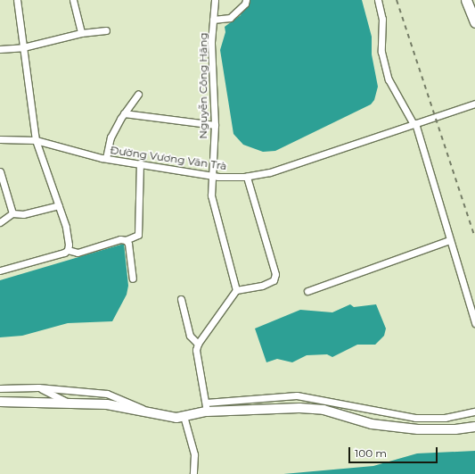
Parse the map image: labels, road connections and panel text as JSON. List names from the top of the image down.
{
  "streets": {
    "street": ["Nguyễn Công Hãng", "Đường Vương Văn Trà"]
  },
  "crossings": [
    ["Nguyễn Công Hãng", "Đường Vương Văn Trà"]
  ],
  "scale_bar": "100 m"
}
